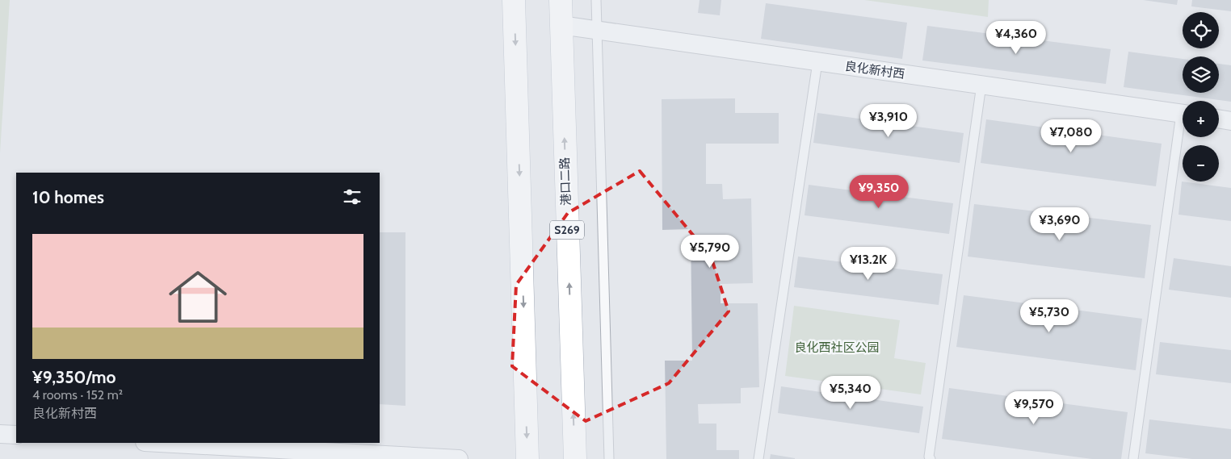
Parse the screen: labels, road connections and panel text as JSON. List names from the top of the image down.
{
  "streets": {
    "main road": ["港口二路", "S269"],
    "street": ["良化新村西"]
  },
  "crossings": [
    ["良化新村西", "港口二路"]
  ],
  "parks": ["良化西社区公园"],
  "page": {
    "map_buttons": ["+", "−"],
    "price": [
      "¥4,360",
      "¥3,910",
      "¥7,080",
      "¥9,350",
      "¥3,690",
      "¥5,790",
      "¥13.2K",
      "¥5,730",
      "¥5,340",
      "¥9,570"
    ],
    "heading": "10 homes",
    "list": [
      {
        "name": "¥9,350/mo",
        "note": "4 rooms · 152 m² · 良化新村西"
      }
    ]
  }
}
